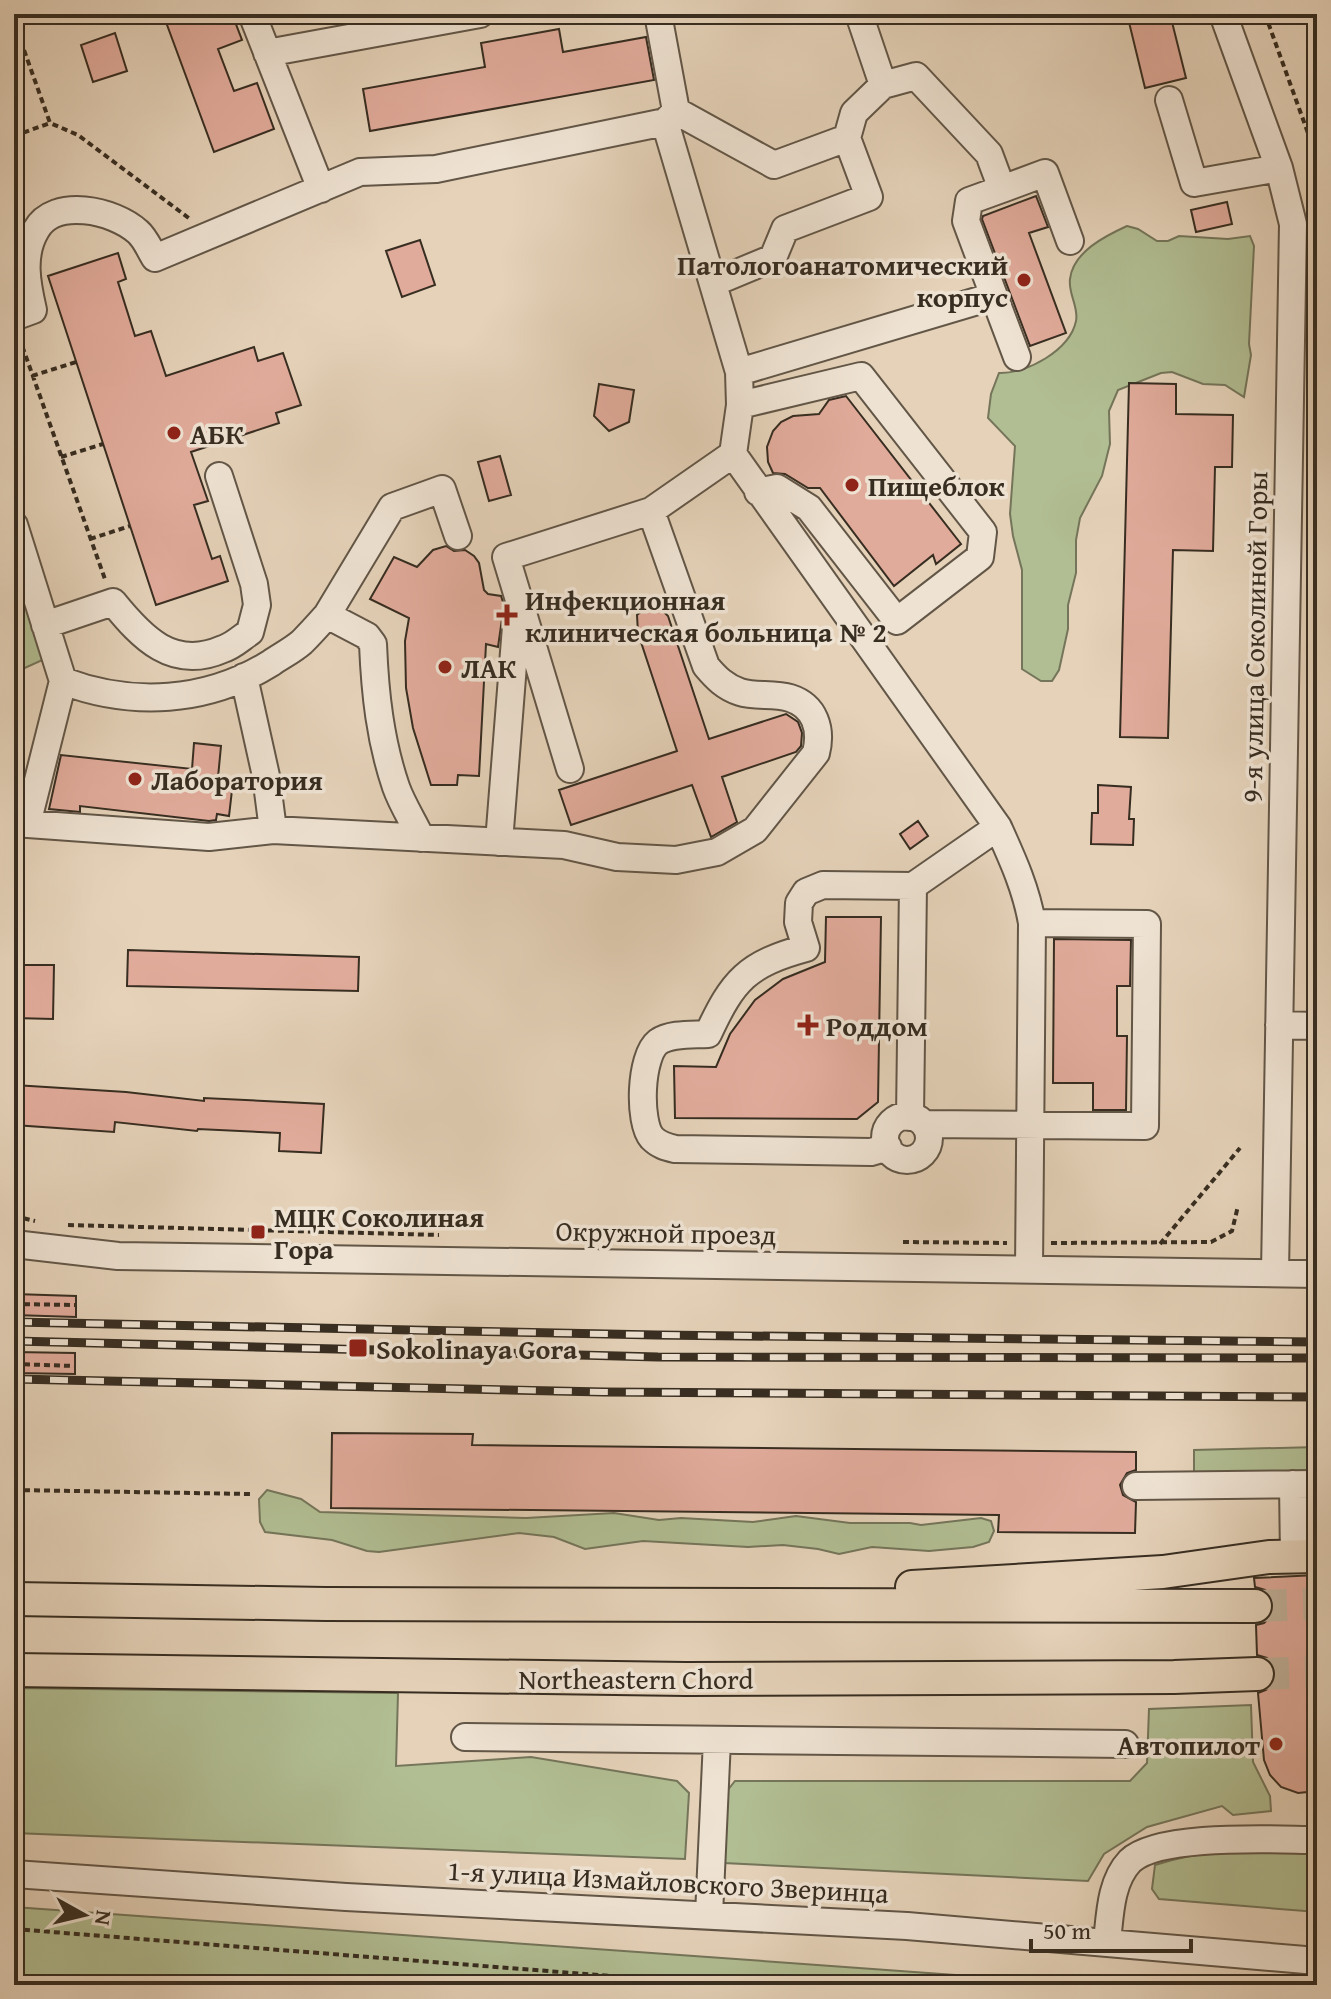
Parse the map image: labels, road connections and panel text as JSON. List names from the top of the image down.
{
  "streets": {
    "main road": ["Northeastern Chord"],
    "street": ["9-я улица Соколиной Горы", "Окружной проезд", "1-я улица Измайловского Зверинца"]
  },
  "crossings": [
    ["9-я улица Соколиной Горы", "Окружной проезд"]
  ],
  "places": {
    "other": [
      "Патологоанатомический корпус",
      "АБК",
      "Пищеблок",
      "ЛАК",
      "Лаборатория",
      "Автопилот"
    ],
    "health": ["Инфекционная клиническая больница № 2", "Роддом"],
    "transit": ["МЦК Соколиная Гора", "Sokolinaya Gora"]
  },
  "scale_bar": "50 m",
  "north": "right"
}
